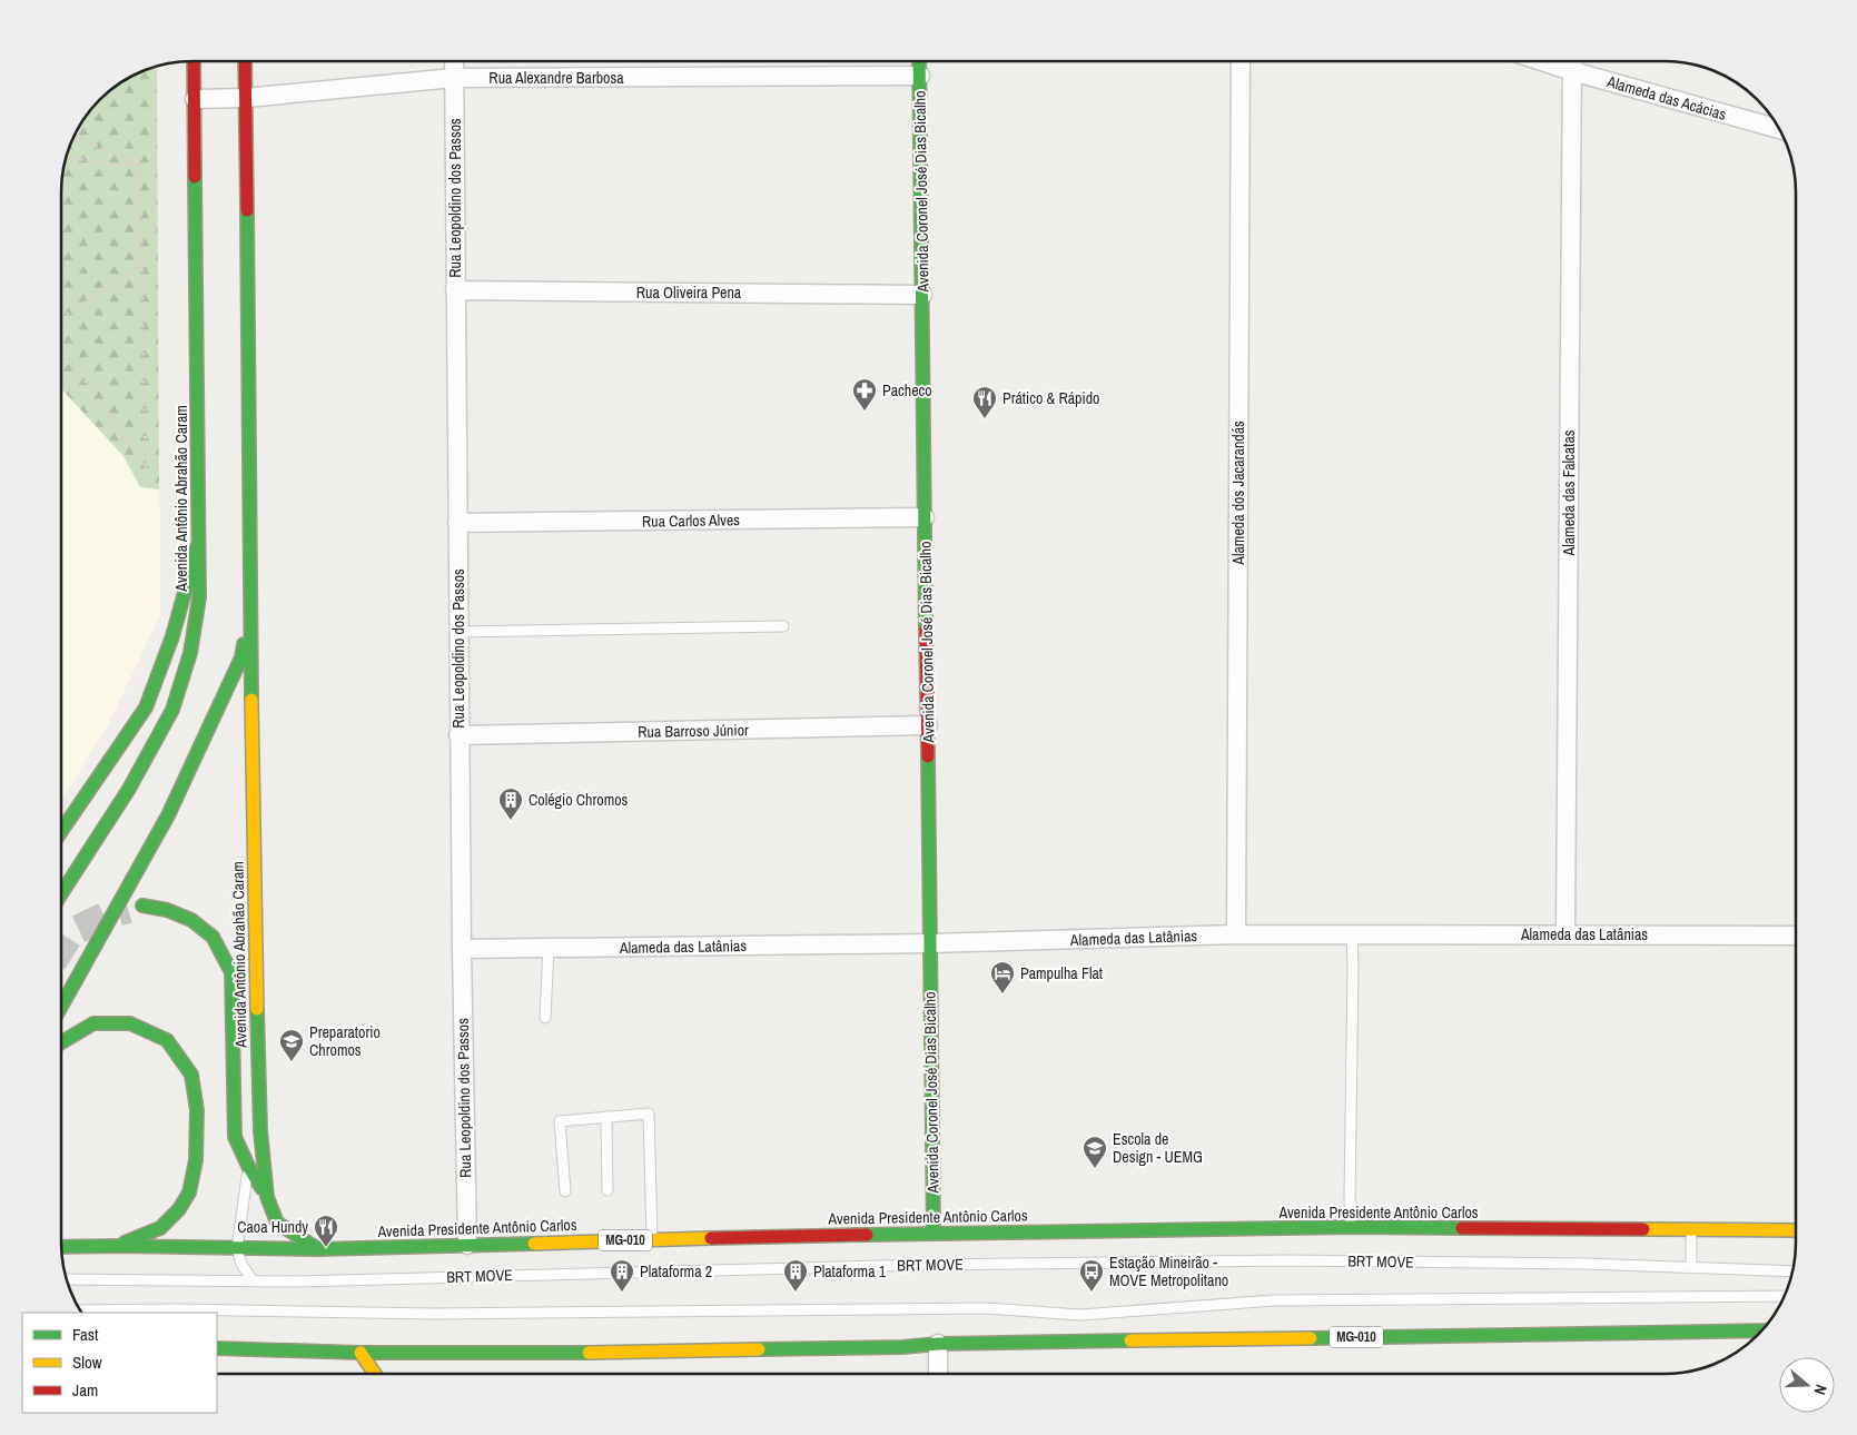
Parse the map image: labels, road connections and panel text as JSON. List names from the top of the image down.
{
  "streets": {
    "main road": [
      "Avenida Coronel José Dias Bicalho",
      "Avenida Antônio Abrahão Caram",
      "Avenida Presidente Antônio Carlos",
      "MG-010"
    ],
    "street": [
      "Rua Alexandre Barbosa",
      "Alameda das Acácias",
      "Rua Leopoldino dos Passos",
      "Rua Oliveira Pena",
      "Alameda dos Jacarandás",
      "Alameda das Falcatas",
      "Rua Carlos Alves",
      "Rua Barroso Júnior",
      "Alameda das Latânias"
    ],
    "lane": ["BRT MOVE"]
  },
  "crossings": [
    ["Rua Alexandre Barbosa", "Avenida Coronel José Dias Bicalho"],
    ["Rua Alexandre Barbosa", "Rua Leopoldino dos Passos"],
    ["Rua Alexandre Barbosa", "Avenida Antônio Abrahão Caram"],
    ["Alameda das Acácias", "Alameda das Falcatas"],
    ["Avenida Coronel José Dias Bicalho", "Rua Oliveira Pena"],
    ["Avenida Coronel José Dias Bicalho", "Rua Carlos Alves"],
    ["Avenida Coronel José Dias Bicalho", "Rua Barroso Júnior"],
    ["Avenida Coronel José Dias Bicalho", "Alameda das Latânias"],
    ["Avenida Coronel José Dias Bicalho", "Avenida Presidente Antônio Carlos"],
    ["Rua Leopoldino dos Passos", "Rua Oliveira Pena"],
    ["Rua Leopoldino dos Passos", "Rua Carlos Alves"],
    ["Rua Leopoldino dos Passos", "Rua Barroso Júnior"],
    ["Rua Leopoldino dos Passos", "Alameda das Latânias"],
    ["Rua Leopoldino dos Passos", "Avenida Presidente Antônio Carlos"],
    ["Alameda dos Jacarandás", "Alameda das Latânias"],
    ["Alameda das Falcatas", "Alameda das Latânias"],
    ["Avenida Antônio Abrahão Caram", "Avenida Presidente Antônio Carlos"]
  ],
  "places": {
    "pharmacy": ["Pacheco"],
    "restaurant": ["Prático & Rápido", "Caoa Hundy"],
    "building": ["Colégio Chromos", "Plataforma 2", "Plataforma 1"],
    "hotel": ["Pampulha Flat"],
    "school or university": ["Preparatorio Chromos", "Escola de Design - UEMG"],
    "bus stop": ["Estação Mineirão - MOVE Metropolitano"]
  },
  "legend": ["Fast", "Slow", "Jam"],
  "north": "right"
}
